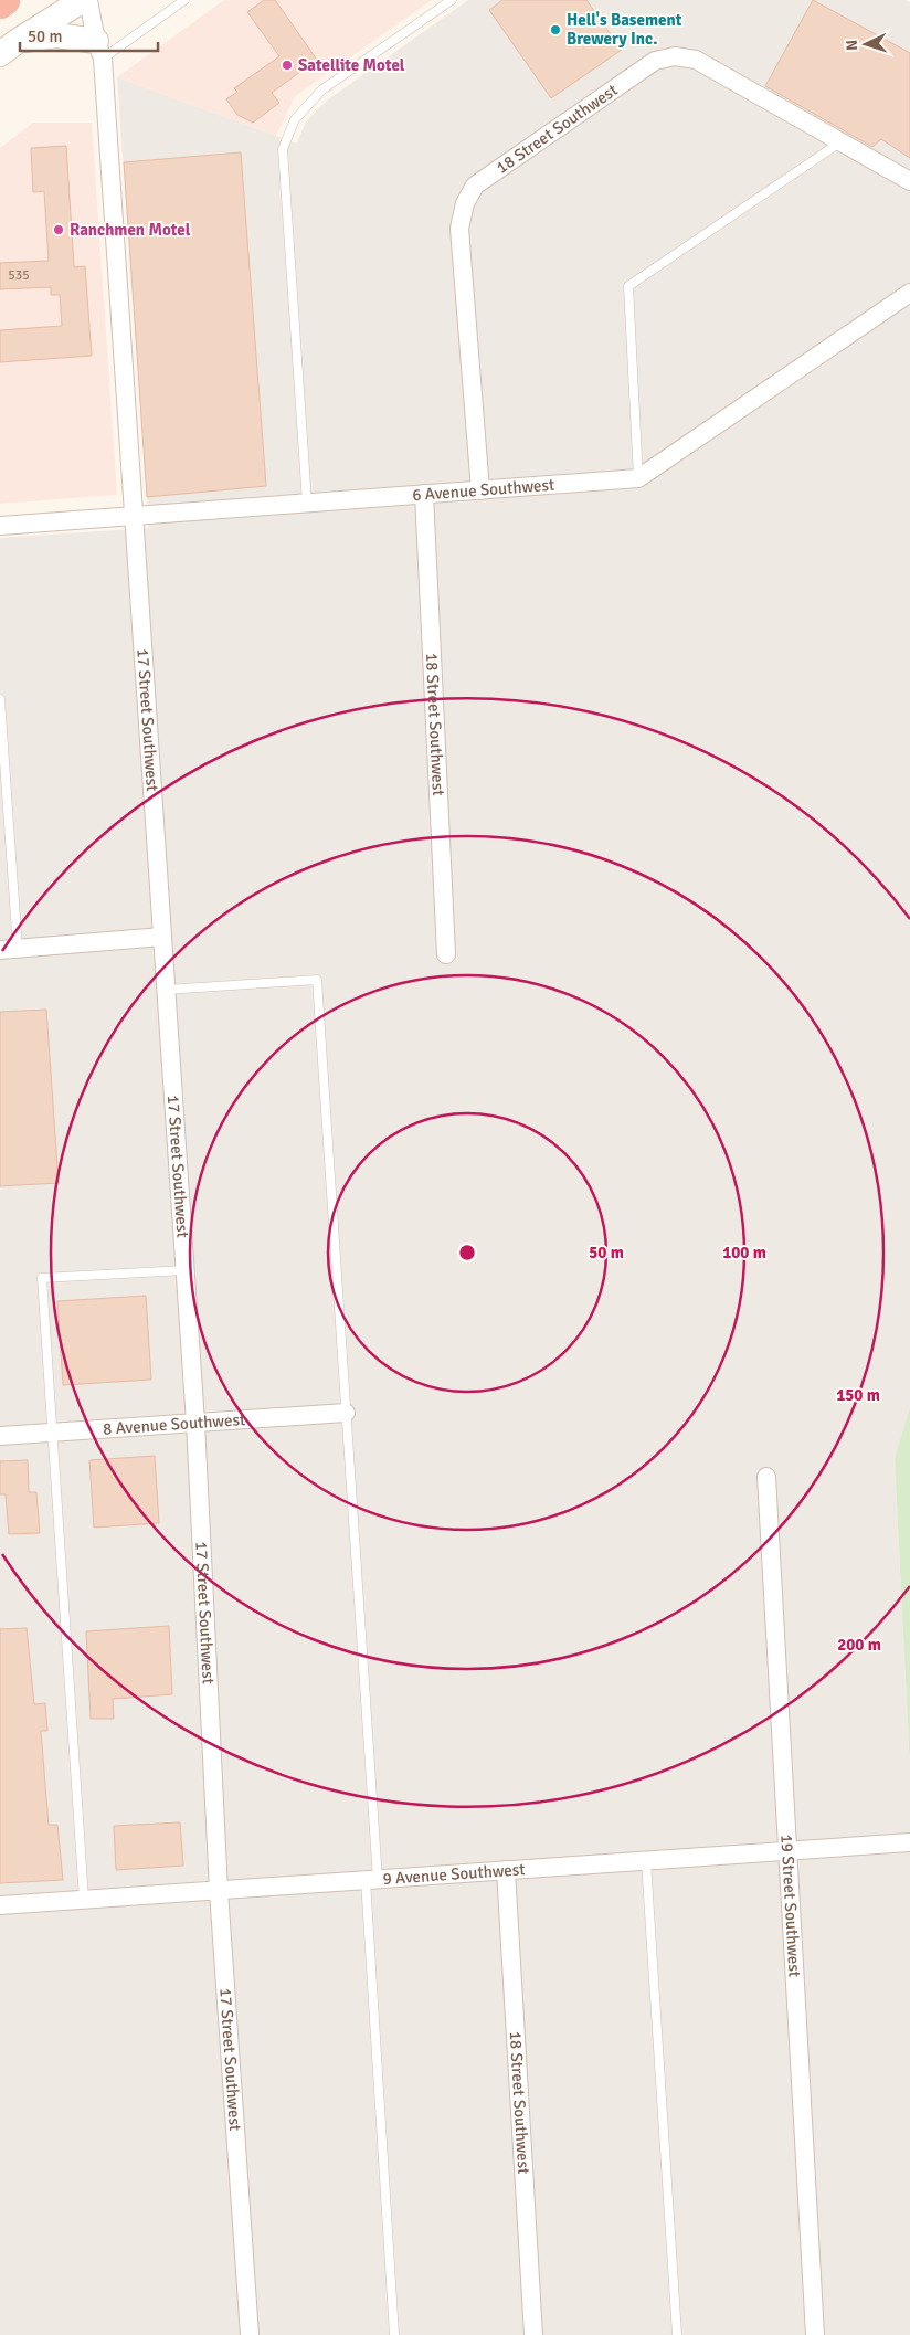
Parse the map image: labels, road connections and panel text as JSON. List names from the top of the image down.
{
  "streets": {
    "street": [
      "18 Street Southwest",
      "6 Avenue Southwest",
      "17 Street Southwest",
      "8 Avenue Southwest",
      "9 Avenue Southwest",
      "19 Street Southwest"
    ]
  },
  "crossings": [
    ["18 Street Southwest", "6 Avenue Southwest"],
    ["18 Street Southwest", "9 Avenue Southwest"],
    ["6 Avenue Southwest", "17 Street Southwest"],
    ["17 Street Southwest", "8 Avenue Southwest"],
    ["17 Street Southwest", "9 Avenue Southwest"],
    ["9 Avenue Southwest", "19 Street Southwest"]
  ],
  "places": ["Hell's Basement Brewery Inc.", "Satellite Motel", "Ranchmen Motel"],
  "house_numbers": ["535"],
  "scale_bar": "50 m",
  "north": "left",
  "rings": [
    "50 m",
    "100 m",
    "150 m",
    "200 m"
  ]
}
